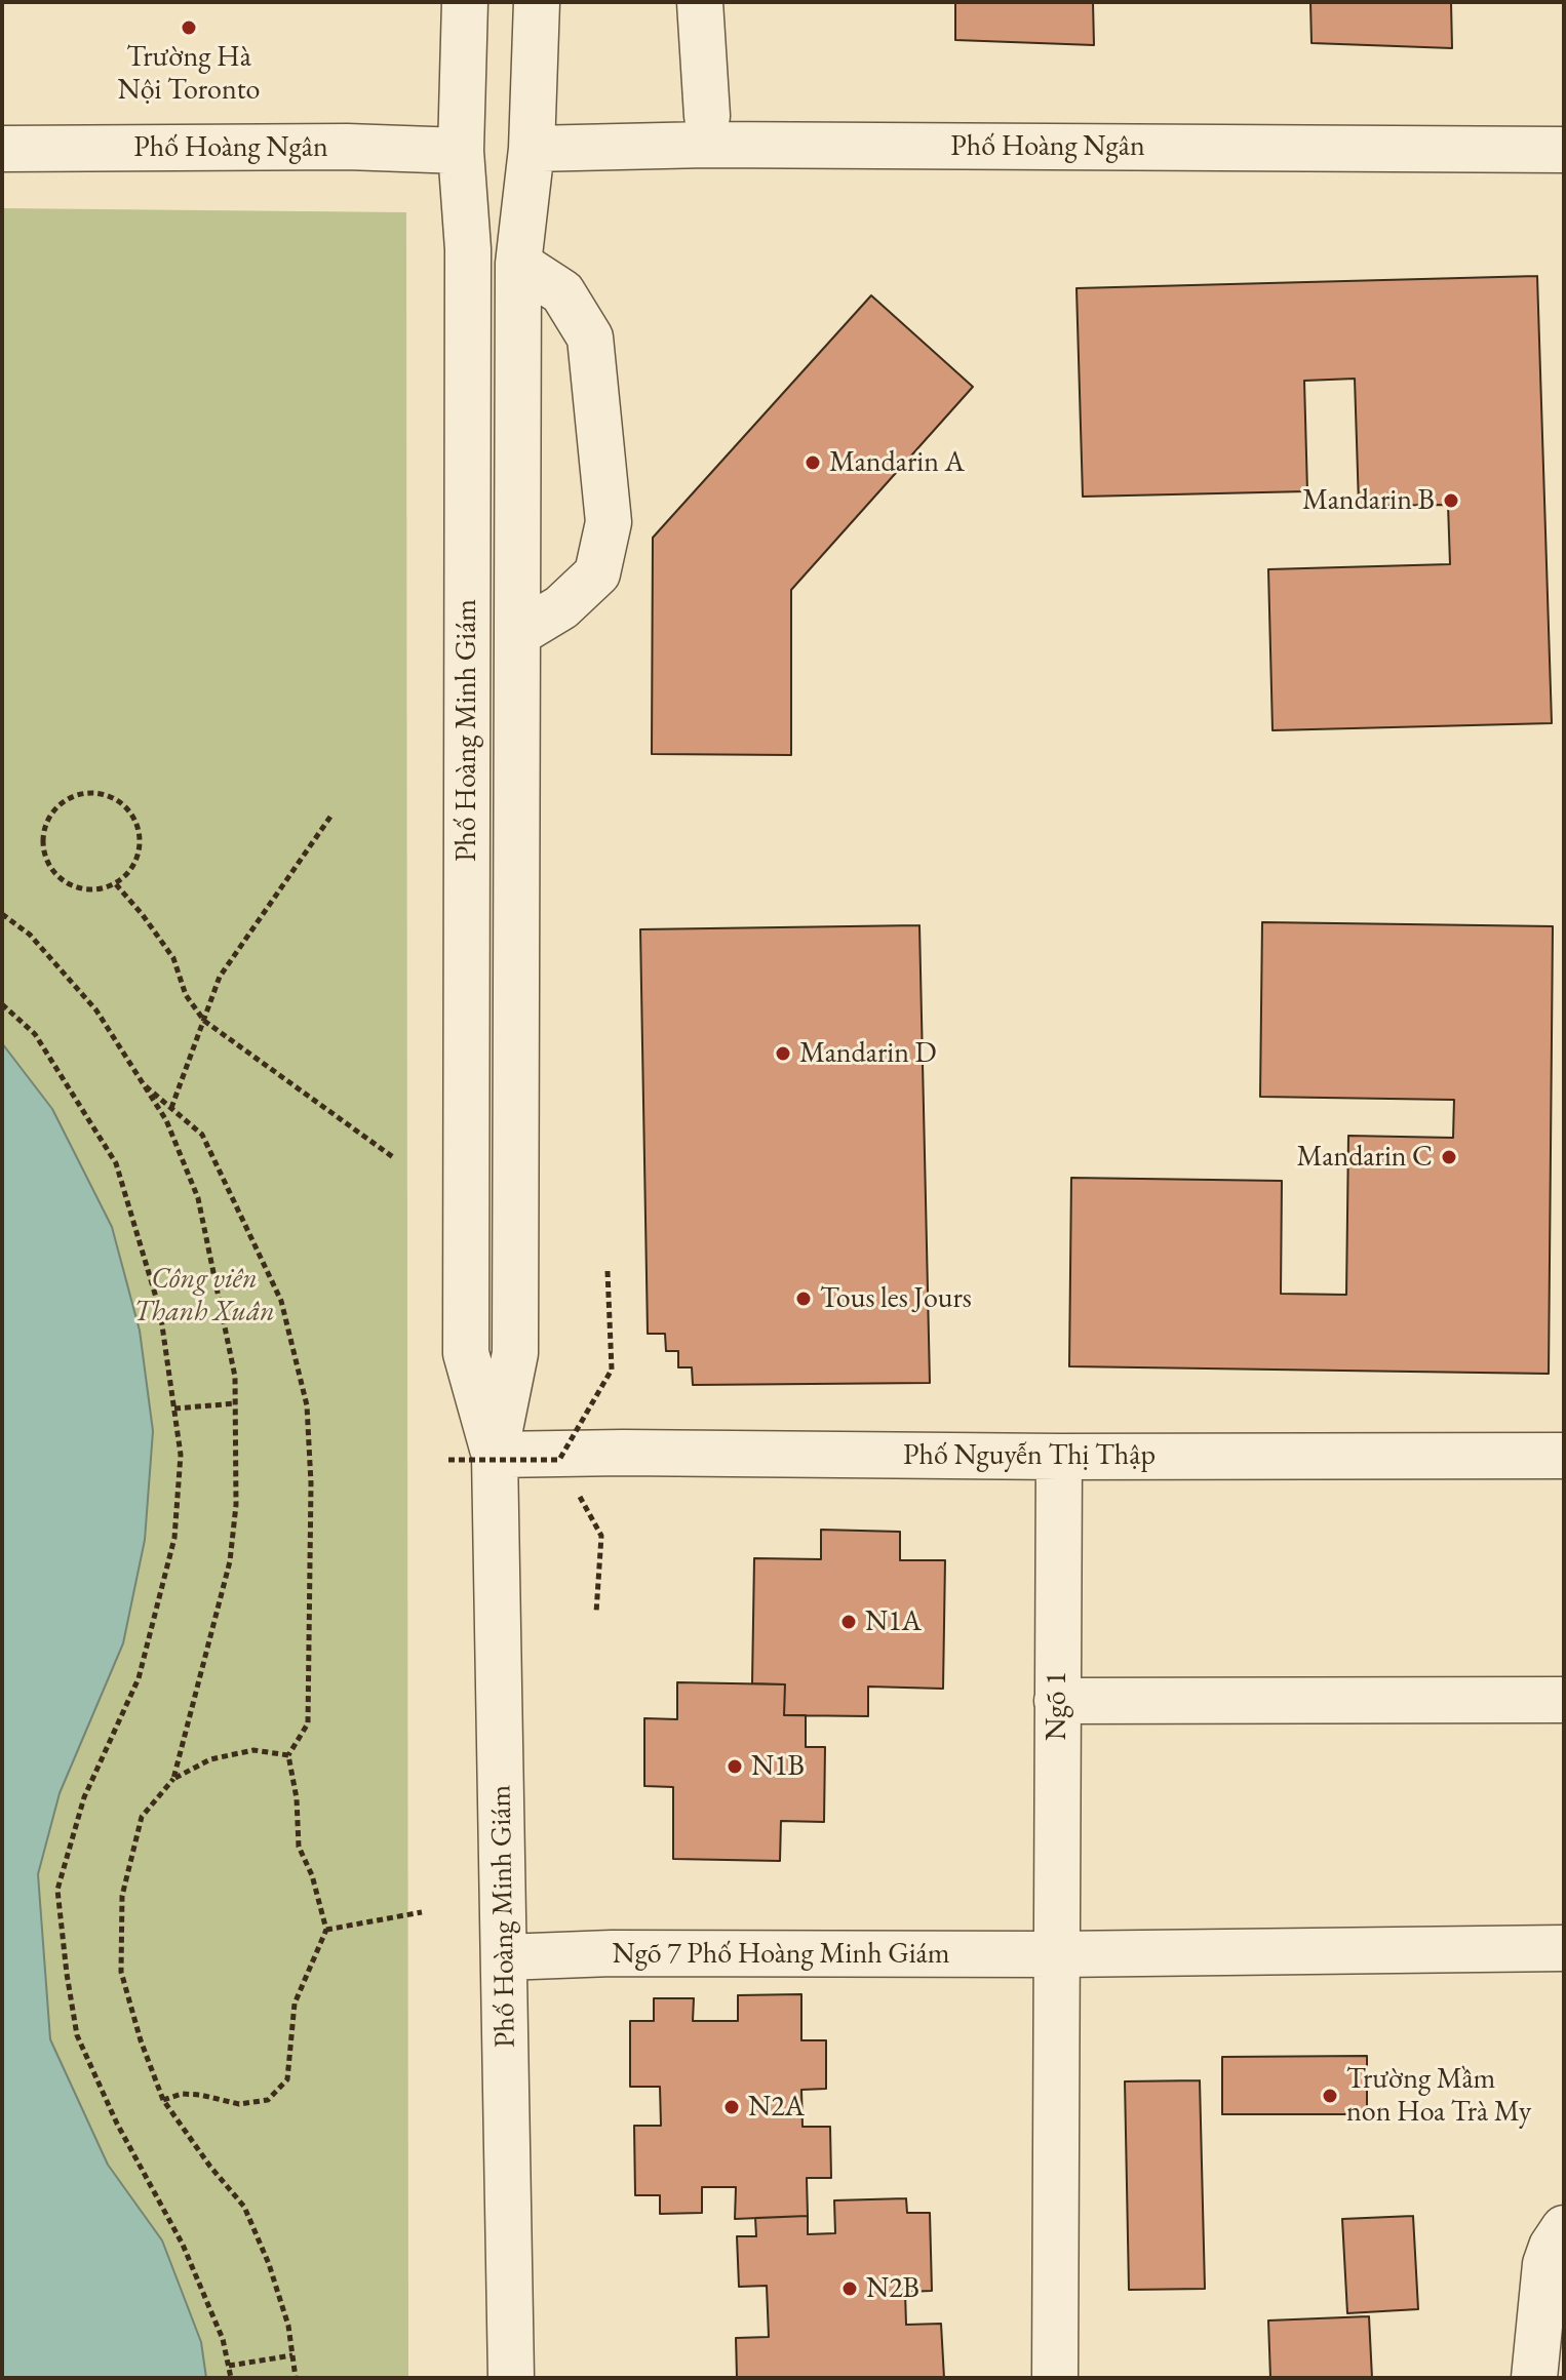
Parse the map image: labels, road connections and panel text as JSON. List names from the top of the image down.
{
  "streets": {
    "street": [
      "Phố Hoàng Ngân",
      "Phố Hoàng Minh Giám",
      "Phố Nguyễn Thị Thập",
      "Ngõ 1",
      "Ngõ 7 Phố Hoàng Minh Giám"
    ]
  },
  "crossings": [
    ["Phố Hoàng Ngân", "Phố Hoàng Minh Giám"],
    ["Phố Hoàng Minh Giám", "Phố Nguyễn Thị Thập"],
    ["Phố Hoàng Minh Giám", "Ngõ 7 Phố Hoàng Minh Giám"],
    ["Phố Nguyễn Thị Thập", "Ngõ 1"],
    ["Ngõ 1", "Ngõ 7 Phố Hoàng Minh Giám"]
  ],
  "parks": ["Công viên Thanh Xuân"],
  "places": [
    "Trường Hà Nội Toronto",
    "Mandarin A",
    "Mandarin B",
    "Mandarin D",
    "Mandarin C",
    "Tous les Jours",
    "N1A",
    "N1B",
    "Trường Mầm non Hoa Trà My",
    "N2A",
    "N2B"
  ]
}
